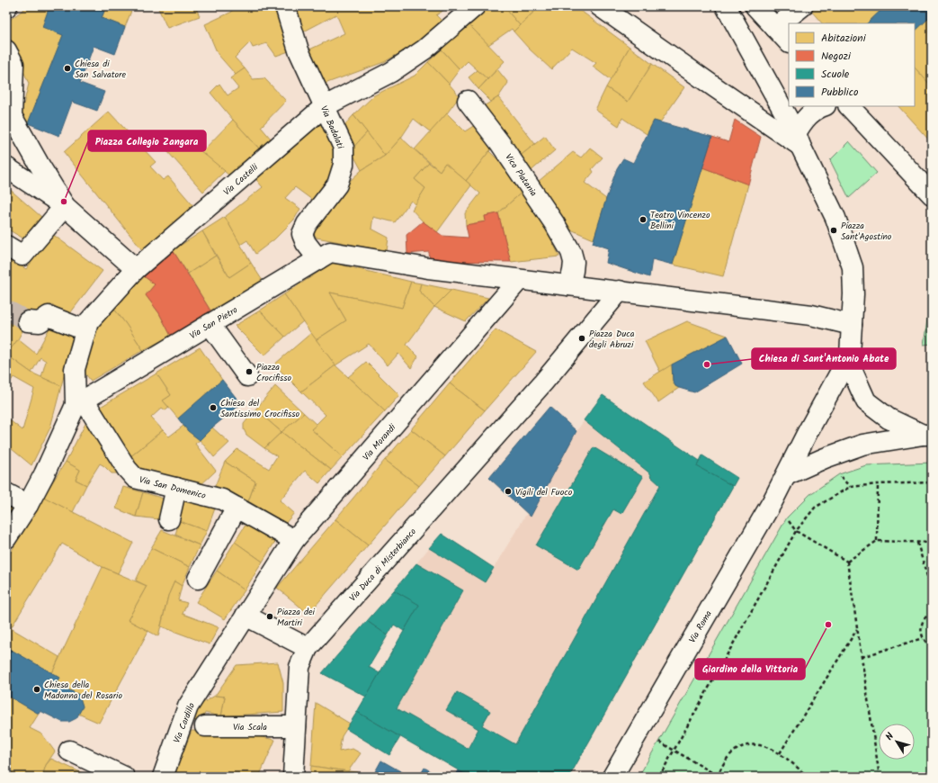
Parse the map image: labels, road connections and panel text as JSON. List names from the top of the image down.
{
  "streets": {
    "street": [
      "Via Badalati",
      "Vico Platania",
      "Via Castelli",
      "Via San Pietro",
      "Via Morandi",
      "Via San Domenico",
      "Via Duca di Misterbianco",
      "Via Roma",
      "Via Cardillo",
      "Via Scala"
    ]
  },
  "crossings": [
    ["Via Badalati", "Via Castelli"],
    ["Via Badalati", "Via San Pietro"],
    ["Vico Platania", "Via San Pietro"],
    ["Via Castelli", "Via San Pietro"],
    ["Via Castelli", "Via San Domenico"],
    ["Via San Pietro", "Via Morandi"],
    ["Via San Pietro", "Via San Domenico"],
    ["Via San Pietro", "Via Duca di Misterbianco"],
    ["Via Morandi", "Via San Domenico"],
    ["Via Morandi", "Via Cardillo"],
    ["Via Duca di Misterbianco", "Via Scala"]
  ],
  "places": [
    "Chiesa di San Salvatore",
    "Piazza Collegio Zangara",
    "Teatro Vincenzo Bellini",
    "Piazza Sant'Agostino",
    "Piazza Duca degli Abruzi",
    "Chiesa di Sant'Antonio Abate",
    "Piazza Crocifisso",
    "Chiesa del Santissimo Crocifisso",
    "Vigili del Fuoco",
    "Piazza dei Martiri",
    "Giardino della Vittoria",
    "Chiesa della Madonna del Rosario"
  ],
  "legend": [
    "Abitazioni",
    "Negozi",
    "Scuole",
    "Pubblico"
  ],
  "north": "top left"
}
